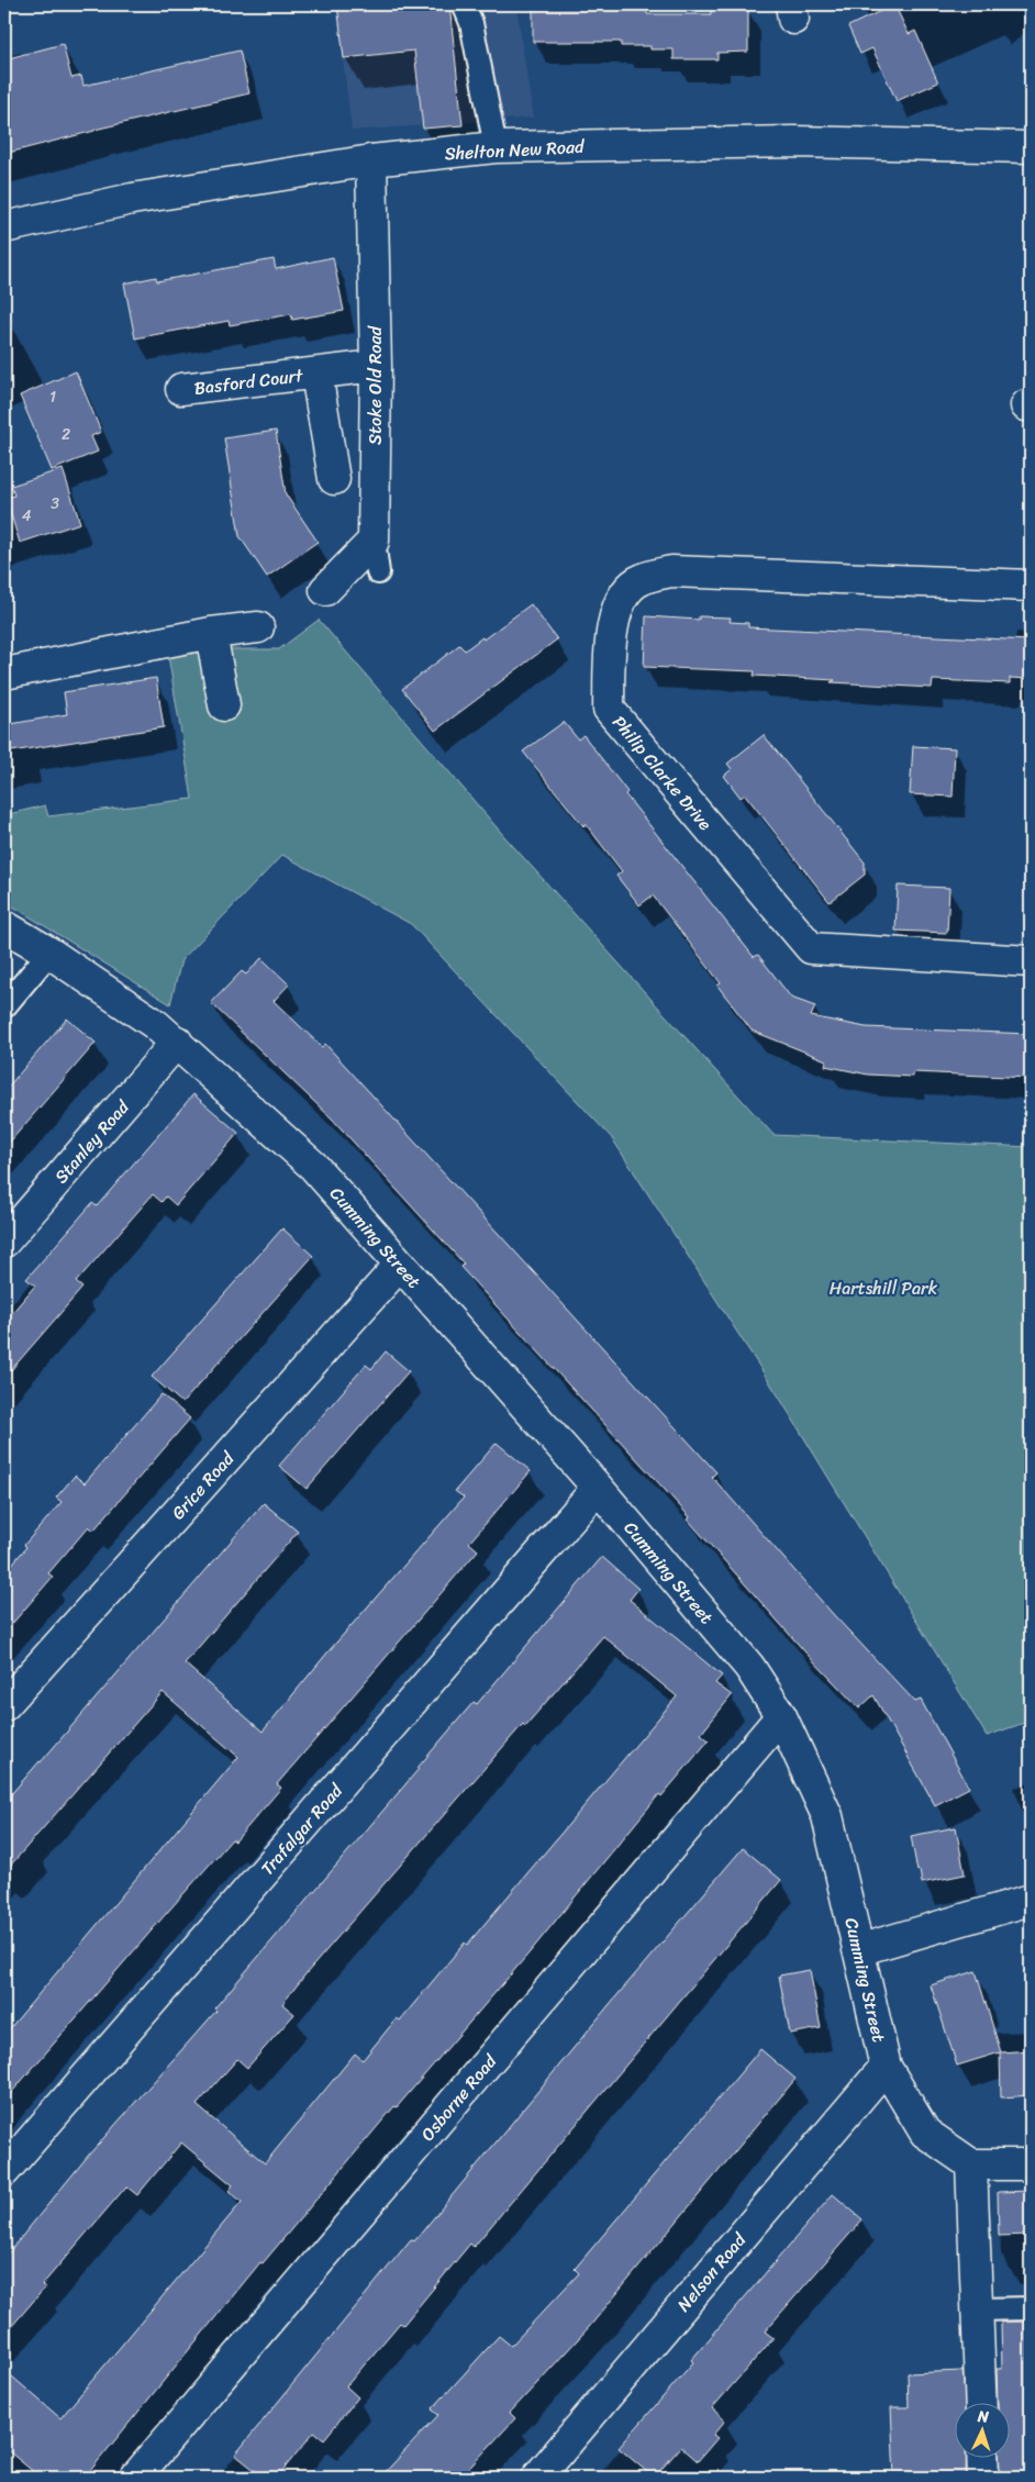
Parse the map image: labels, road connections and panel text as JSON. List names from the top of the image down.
{
  "streets": {
    "street": [
      "Shelton New Road",
      "Basford Court",
      "Stoke Old Road",
      "Philip Clarke Drive",
      "Stanley Road",
      "Cumming Street",
      "Grice Road",
      "Trafalgar Road",
      "Osborne Road",
      "Nelson Road"
    ]
  },
  "crossings": [
    ["Shelton New Road", "Stoke Old Road"],
    ["Basford Court", "Stoke Old Road"],
    ["Stanley Road", "Cumming Street"],
    ["Cumming Street", "Grice Road"],
    ["Cumming Street", "Trafalgar Road"],
    ["Cumming Street", "Osborne Road"],
    ["Cumming Street", "Nelson Road"]
  ],
  "parks": ["Hartshill Park"],
  "house_numbers": [
    "1",
    "2",
    "3",
    "4"
  ],
  "north": "top"
}
